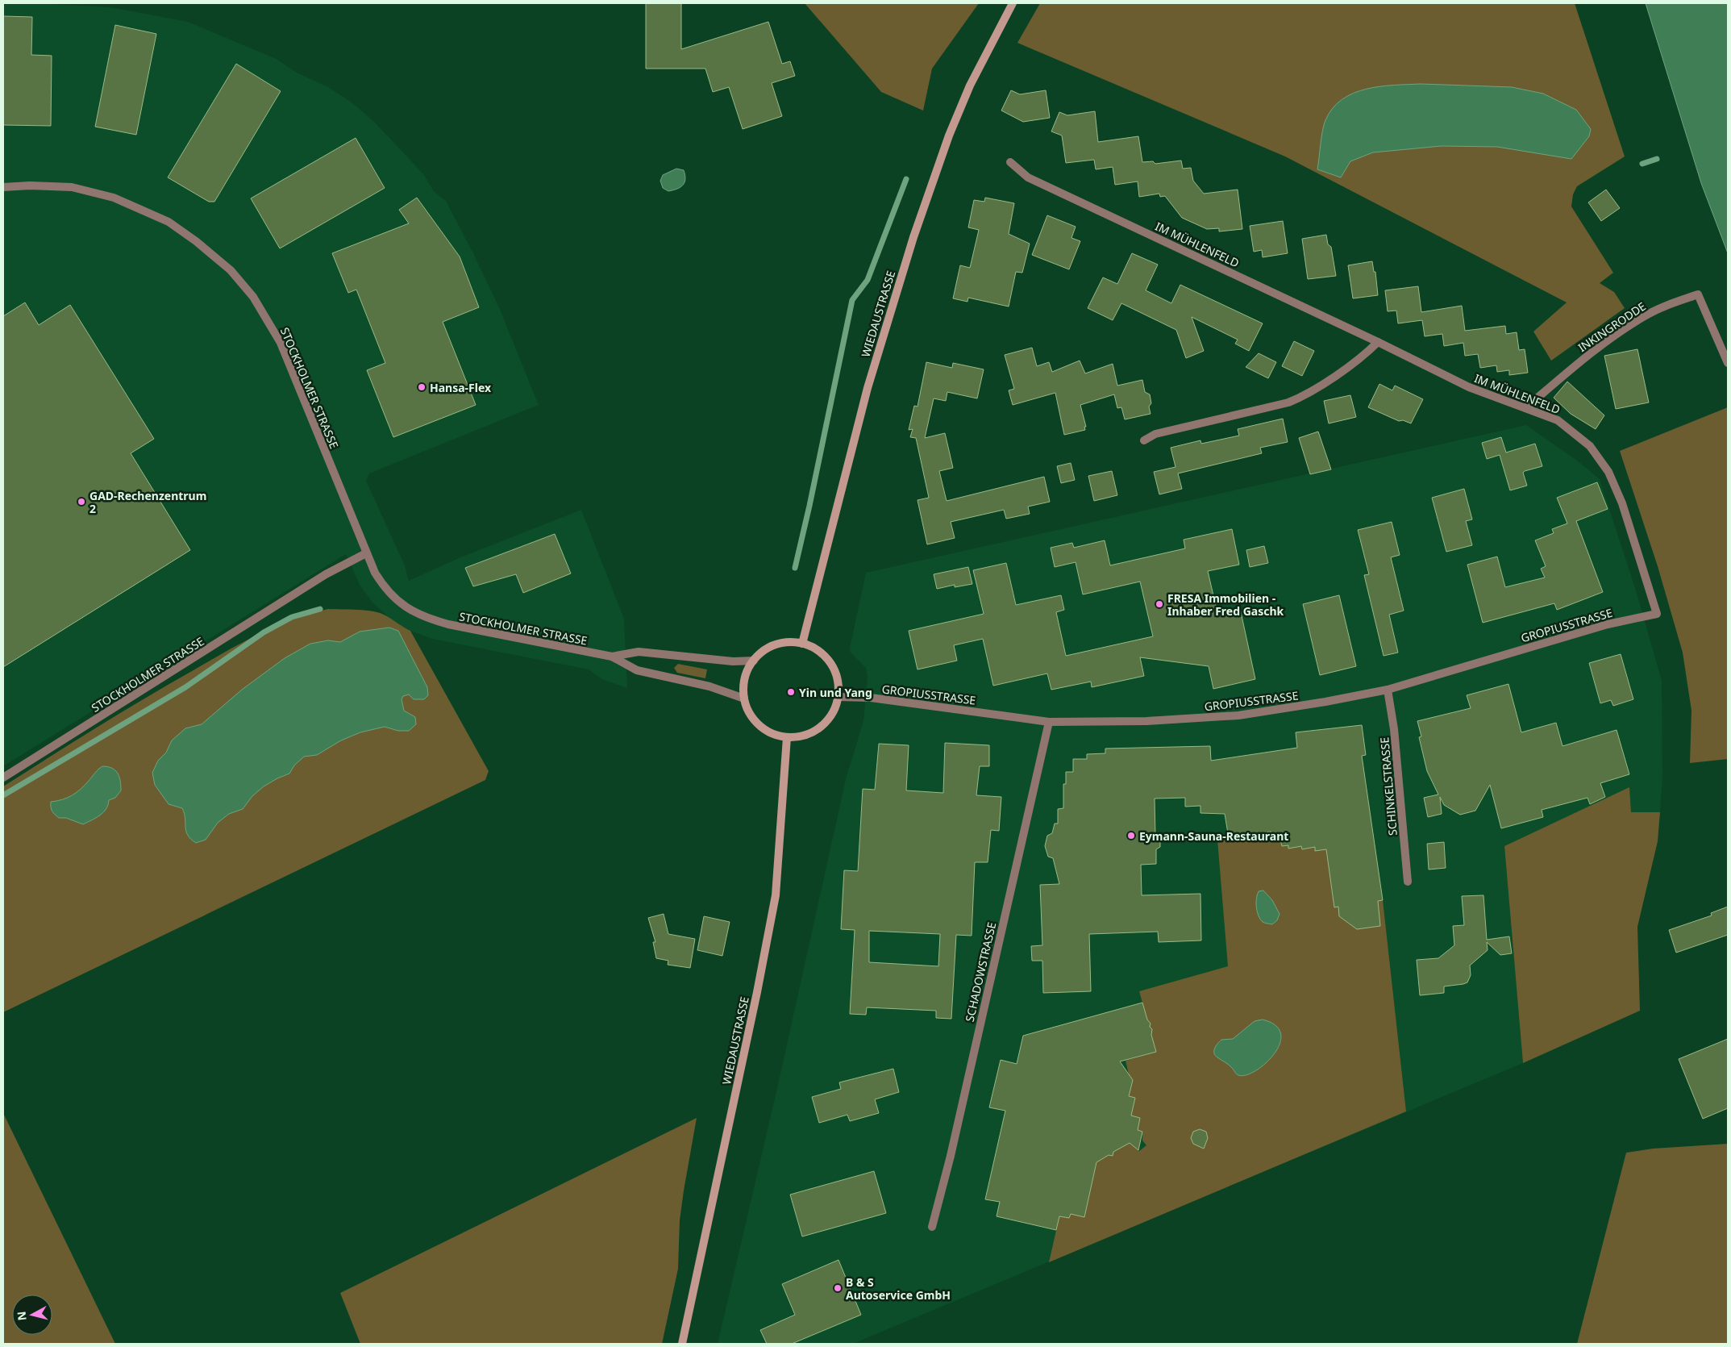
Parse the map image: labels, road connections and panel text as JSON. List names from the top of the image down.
{
  "streets": {
    "main road": ["WIEDAUSTRASSE"],
    "street": [
      "IM MÜHLENFELD",
      "INKINGRODDE",
      "STOCKHOLMER STRASSE",
      "GROPIUSSTRASSE",
      "SCHINKELSTRASSE",
      "SCHADOWSTRASSE"
    ]
  },
  "crossings": [
    ["IM MÜHLENFELD", "INKINGRODDE"],
    ["IM MÜHLENFELD", "GROPIUSSTRASSE"],
    ["WIEDAUSTRASSE", "STOCKHOLMER STRASSE"],
    ["WIEDAUSTRASSE", "GROPIUSSTRASSE"],
    ["STOCKHOLMER STRASSE", "GROPIUSSTRASSE"],
    ["GROPIUSSTRASSE", "SCHINKELSTRASSE"],
    ["GROPIUSSTRASSE", "SCHADOWSTRASSE"]
  ],
  "places": [
    "Hansa-Flex",
    "GAD-Rechenzentrum 2",
    "FRESA Immobilien - Inhaber Fred Gaschk",
    "Yin und Yang",
    "Eymann-Sauna-Restaurant",
    "B & S Autoservice GmbH"
  ],
  "north": "left"
}
